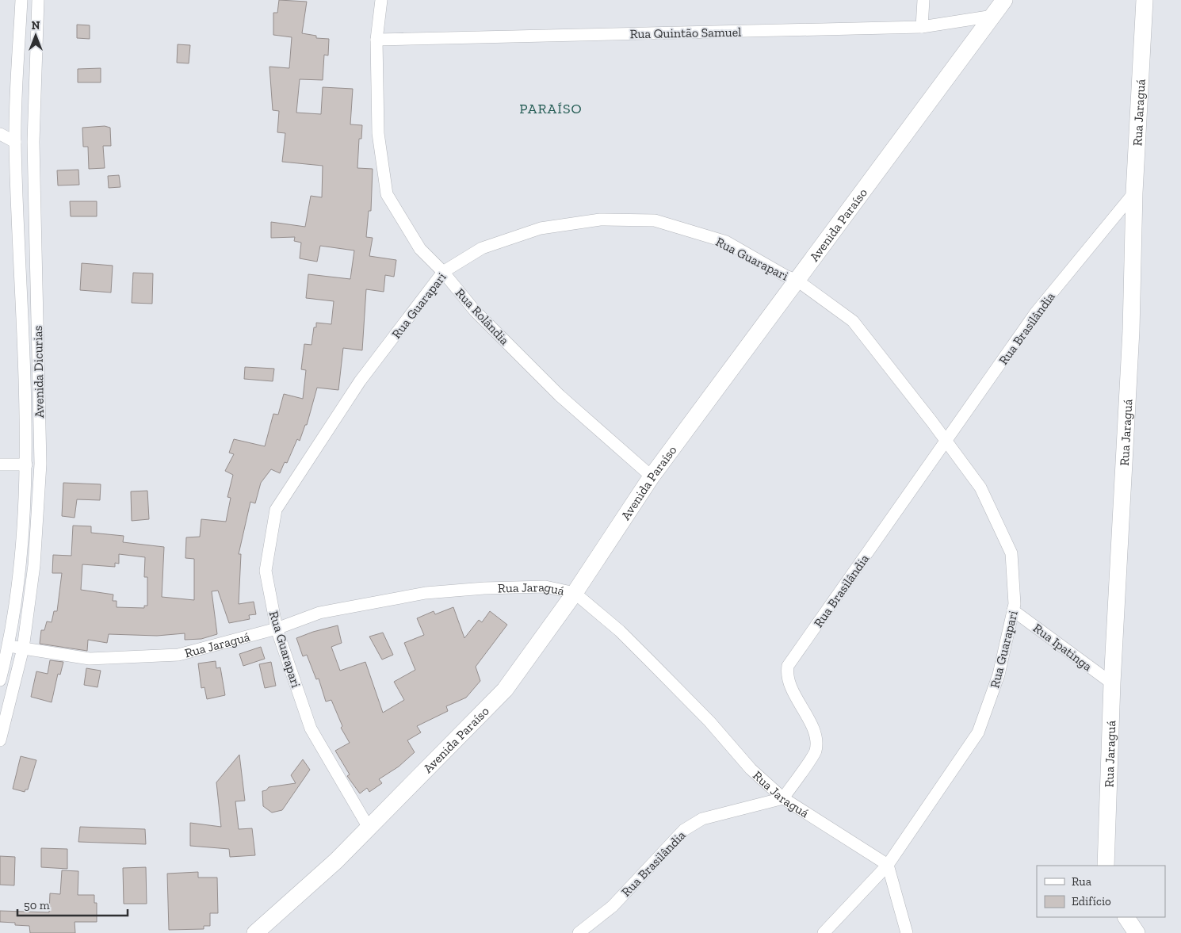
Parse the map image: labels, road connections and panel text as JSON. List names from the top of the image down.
{
  "streets": {
    "main road": ["Rua Jaraguá", "Avenida Paraíso"],
    "street": [
      "Rua Quintão Samuel",
      "Rua Guarapari",
      "Rua Rolândia",
      "Rua Brasilândia",
      "Avenida Dicurias",
      "Rua Ipatinga"
    ]
  },
  "crossings": [
    ["Rua Quintão Samuel", "Avenida Paraíso"],
    ["Rua Quintão Samuel", "Rua Rolândia"],
    ["Rua Jaraguá", "Avenida Paraíso"],
    ["Rua Jaraguá", "Rua Guarapari"],
    ["Rua Jaraguá", "Rua Brasilândia"],
    ["Rua Jaraguá", "Avenida Dicurias"],
    ["Rua Jaraguá", "Rua Ipatinga"],
    ["Avenida Paraíso", "Rua Guarapari"],
    ["Avenida Paraíso", "Rua Rolândia"],
    ["Rua Guarapari", "Rua Rolândia"],
    ["Rua Guarapari", "Rua Brasilândia"],
    ["Rua Guarapari", "Rua Ipatinga"]
  ],
  "districts": ["PARAÍSO"],
  "legend": ["Rua", "Edifício"],
  "scale_bar": "50 m",
  "north": "top"
}
